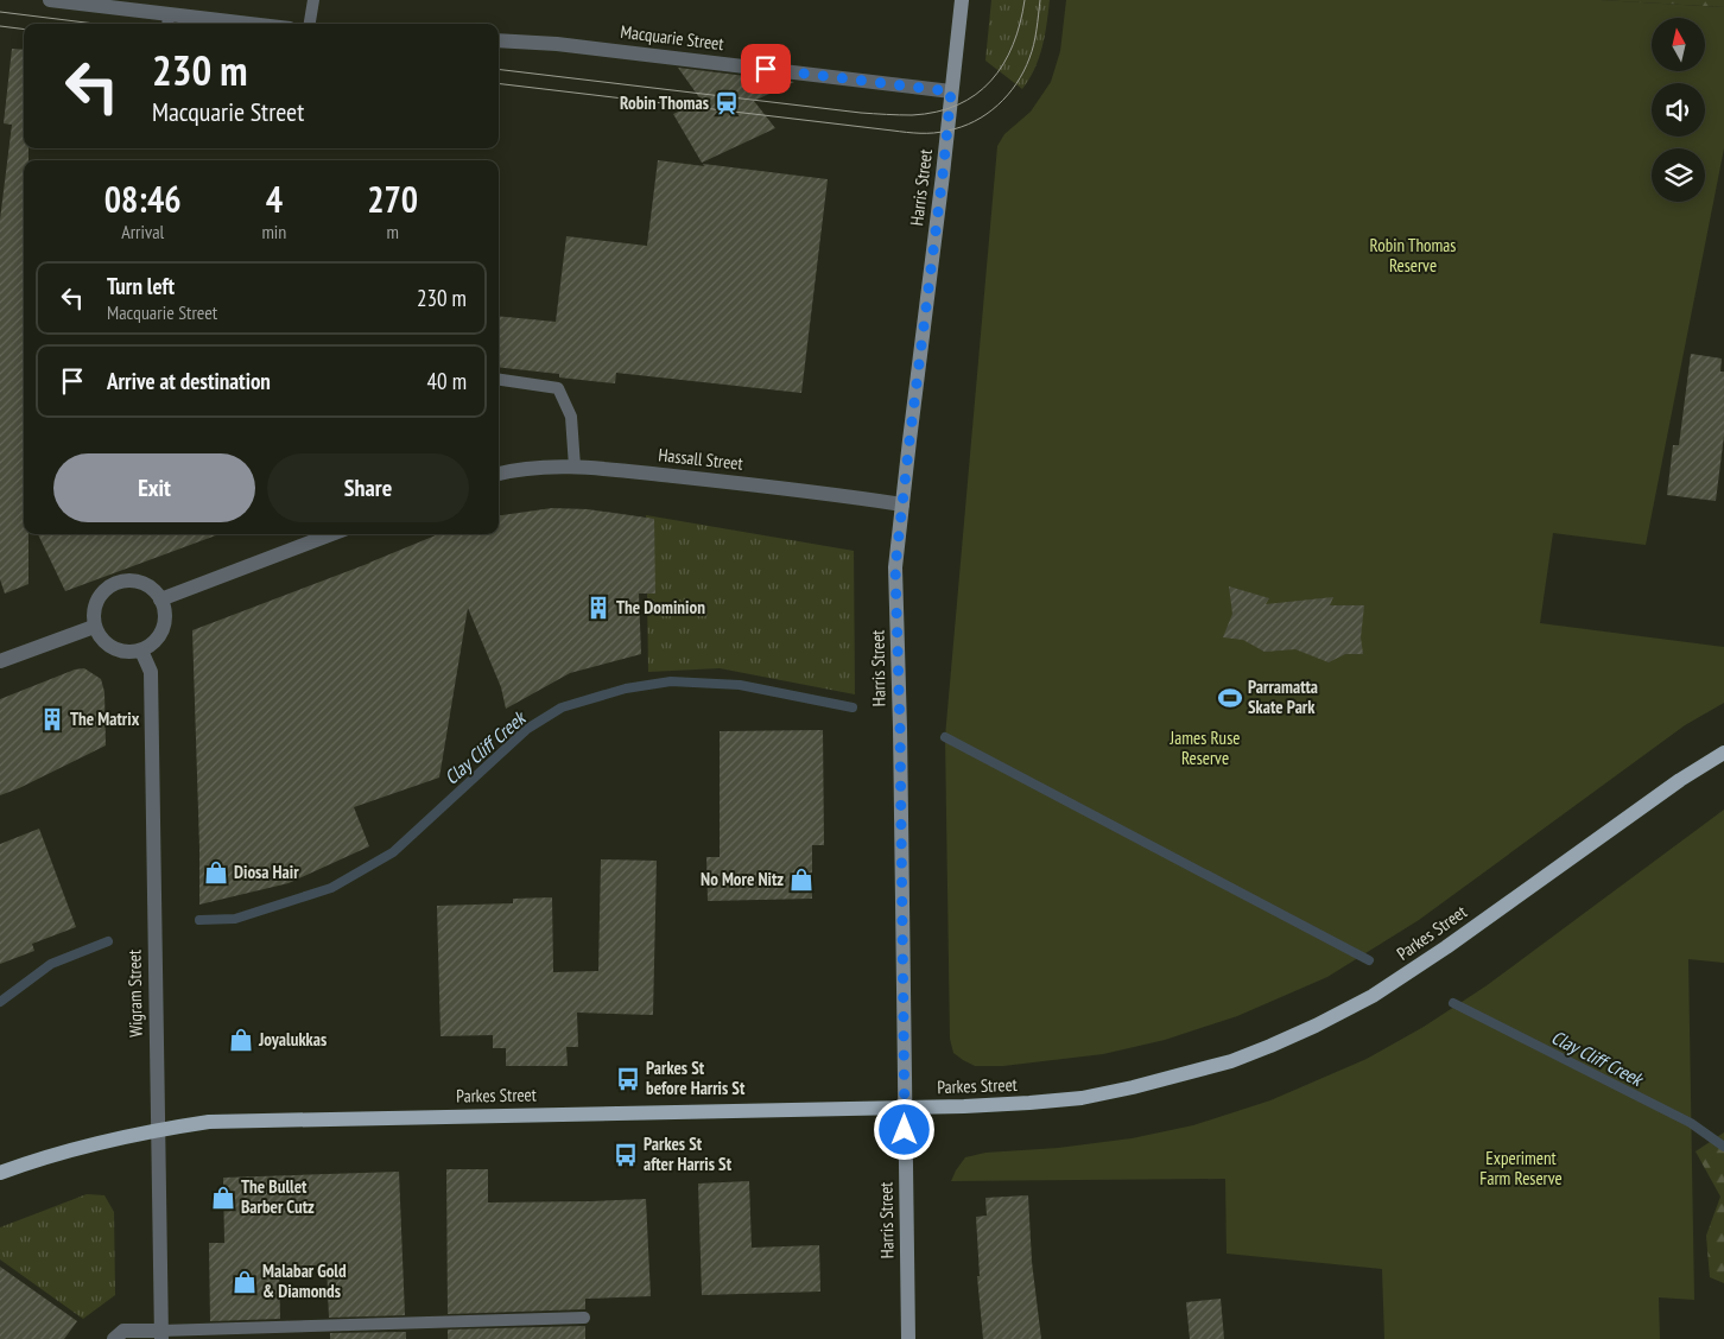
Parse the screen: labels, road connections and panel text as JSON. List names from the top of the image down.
{
  "streets": {
    "main road": ["Harris Street", "Parkes Street"],
    "street": ["Macquarie Street", "Hassall Street", "Wigram Street"]
  },
  "crossings": [
    ["Macquarie Street", "Harris Street"],
    ["Harris Street", "Hassall Street"],
    ["Harris Street", "Parkes Street"],
    ["Parkes Street", "Wigram Street"]
  ],
  "water": ["Clay Cliff Creek"],
  "parks": ["Robin Thomas Reserve", "James Ruse Reserve", "Experiment Farm Reserve"],
  "places": {
    "station": ["Robin Thomas"],
    "building": ["The Dominion", "The Matrix"],
    "sports": ["Parramatta Skate Park"],
    "shop": [
      "Diosa Hair",
      "No More Nitz",
      "Joyalukkas",
      "The Bullet Barber Cutz",
      "Malabar Gold & Diamonds"
    ],
    "bus stop": ["Parkes St before Harris St", "Parkes St after Harris St"]
  },
  "north": "top",
  "page": {
    "turn": ["230 m", "Macquarie Street"],
    "eta": [
      "08:46",
      "Arrival",
      "4",
      "min",
      "270",
      "m"
    ],
    "list": [
      {
        "name": "Turn left",
        "note": "Macquarie Street",
        "value": "230 m"
      },
      {
        "name": "Arrive at destination",
        "value": "40 m"
      }
    ],
    "buttons": ["Exit", "Share"]
  }
}
